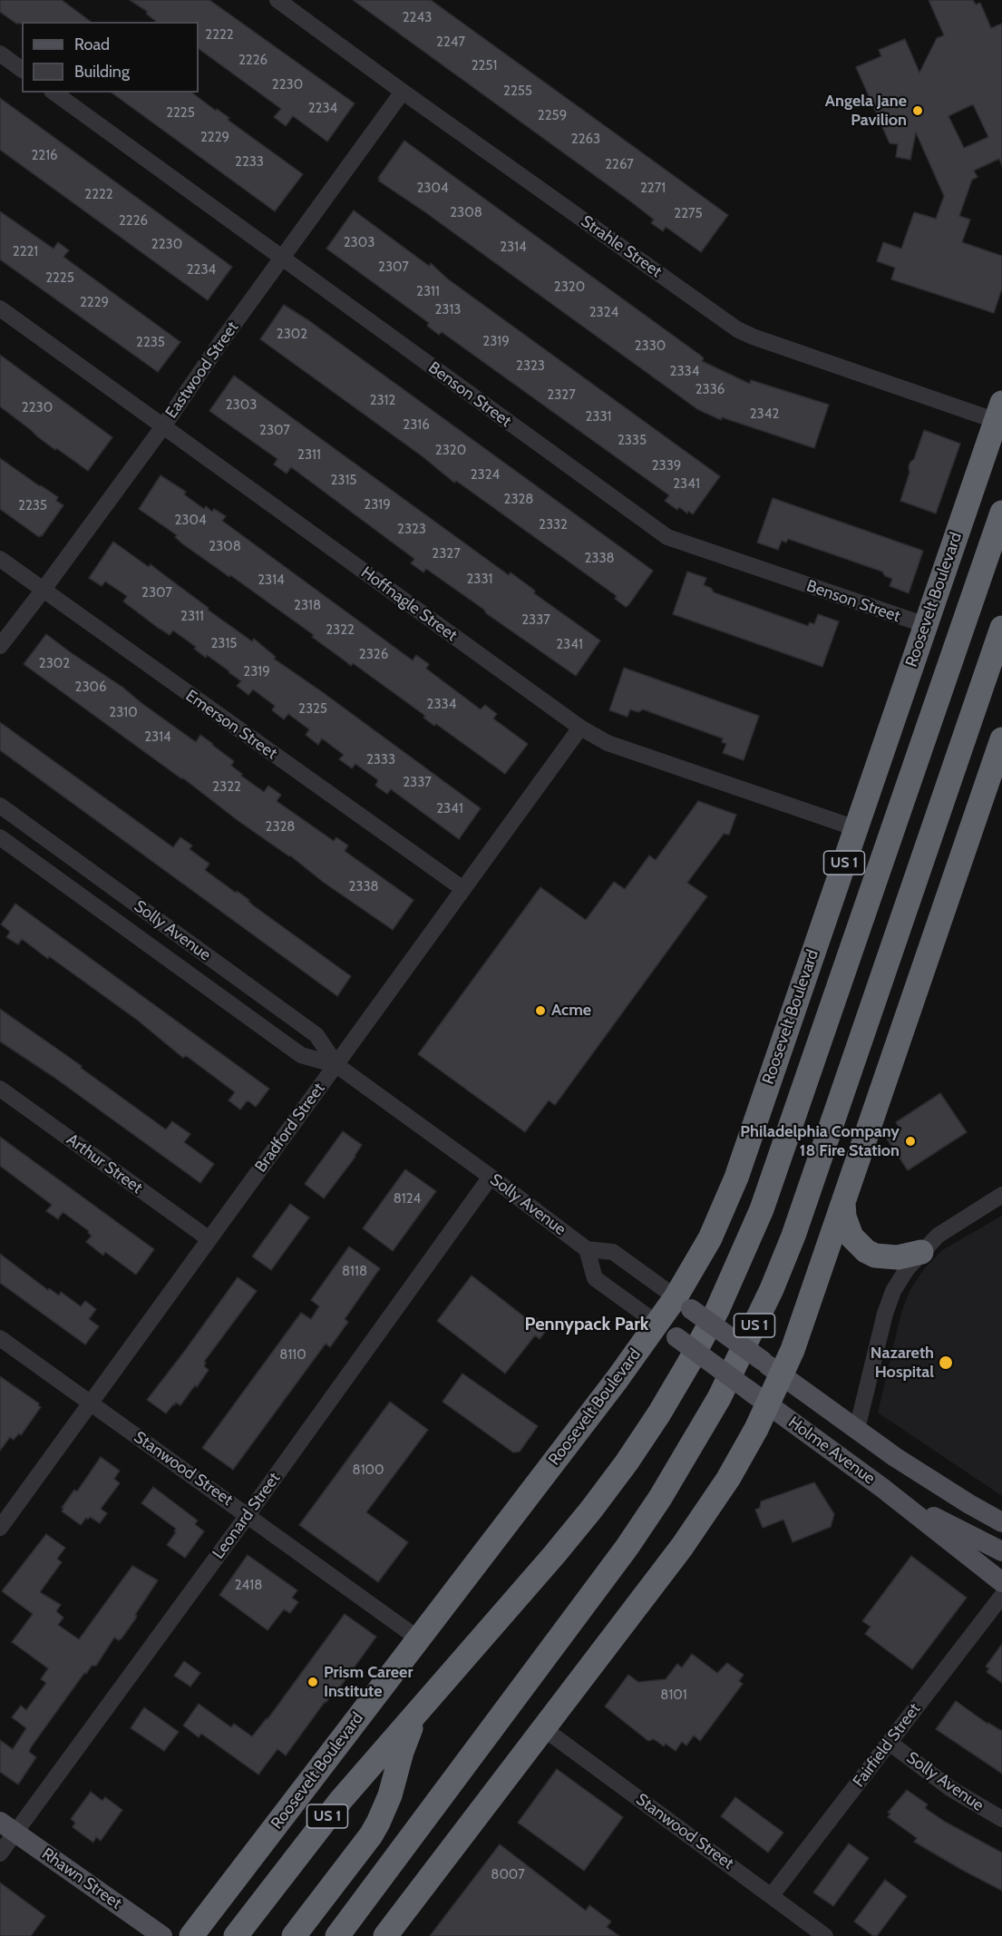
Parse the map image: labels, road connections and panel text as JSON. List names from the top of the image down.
{
  "streets": {
    "highway": ["Roosevelt Boulevard", "US 1"],
    "main road": ["Holme Avenue", "Rhawn Street"],
    "street": [
      "Strahle Street",
      "Eastwood Street",
      "Benson Street",
      "Hoffnagle Street",
      "Emerson Street",
      "Solly Avenue",
      "Bradford Street",
      "Arthur Street",
      "Stanwood Street",
      "Leonard Street",
      "Fairfield Street"
    ]
  },
  "crossings": [
    ["Strahle Street", "Eastwood Street"],
    ["Strahle Street", "Roosevelt Boulevard"],
    ["Eastwood Street", "Benson Street"],
    ["Eastwood Street", "Hoffnagle Street"],
    ["Eastwood Street", "Emerson Street"],
    ["Benson Street", "Roosevelt Boulevard"],
    ["Roosevelt Boulevard", "Hoffnagle Street"],
    ["Roosevelt Boulevard", "Holme Avenue"],
    ["Roosevelt Boulevard", "Stanwood Street"],
    ["Hoffnagle Street", "Bradford Street"],
    ["Emerson Street", "Bradford Street"],
    ["US 1", "Holme Avenue"],
    ["US 1", "Stanwood Street"],
    ["Solly Avenue", "Bradford Street"],
    ["Solly Avenue", "Leonard Street"],
    ["Solly Avenue", "Fairfield Street"],
    ["Bradford Street", "Arthur Street"],
    ["Bradford Street", "Stanwood Street"],
    ["Stanwood Street", "Leonard Street"],
    ["Stanwood Street", "Fairfield Street"],
    ["Leonard Street", "Rhawn Street"]
  ],
  "districts": ["Pennypack Park"],
  "places": [
    "Angela Jane Pavilion",
    "Acme",
    "Philadelphia Company 18 Fire Station",
    "Nazareth Hospital",
    "Prism Career Institute"
  ],
  "house_numbers": [
    "2243",
    "2222",
    "2247",
    "2226",
    "2251",
    "2230",
    "2255",
    "2234",
    "2225",
    "2259",
    "2229",
    "2263",
    "2216",
    "2233",
    "2267",
    "2304",
    "2271",
    "2222",
    "2308",
    "2275",
    "2226",
    "2303",
    "2230",
    "2314",
    "2221",
    "2307",
    "2234",
    "2225",
    "2320",
    "2311",
    "2229",
    "2313",
    "2324",
    "2302",
    "2319",
    "2235",
    "2330",
    "2323",
    "2334",
    "2336",
    "2327",
    "2312",
    "2303",
    "2230",
    "2342",
    "2331",
    "2316",
    "2307",
    "2335",
    "2320",
    "2311",
    "2339",
    "2324",
    "2315",
    "2341",
    "2328",
    "2319",
    "2235",
    "2304",
    "2332",
    "2323",
    "2308",
    "2327",
    "2338",
    "2331",
    "2314",
    "2307",
    "2318",
    "2311",
    "2337",
    "2322",
    "2315",
    "2341",
    "2326",
    "2302",
    "2319",
    "2306",
    "2334",
    "2325",
    "2310",
    "2314",
    "2333",
    "2337",
    "2322",
    "2341",
    "2328",
    "2338",
    "8124",
    "8118",
    "8110",
    "8100",
    "2418",
    "8101",
    "8007"
  ],
  "legend": ["Road", "Building"]
}
